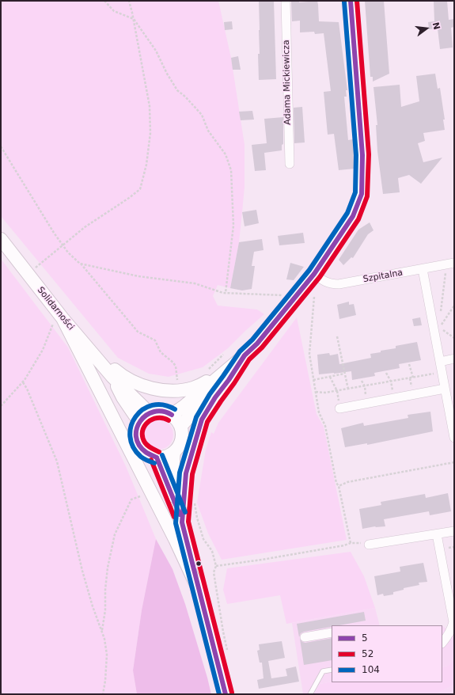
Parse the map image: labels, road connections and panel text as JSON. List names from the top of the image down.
{
  "streets": {
    "street": ["Adama Mickiewicza", "Szpitalna", "Solidarności"]
  },
  "lines": ["transit line 5", "transit line 52", "transit line 104"],
  "legend": ["5", "52", "104"],
  "north": "right"
}
